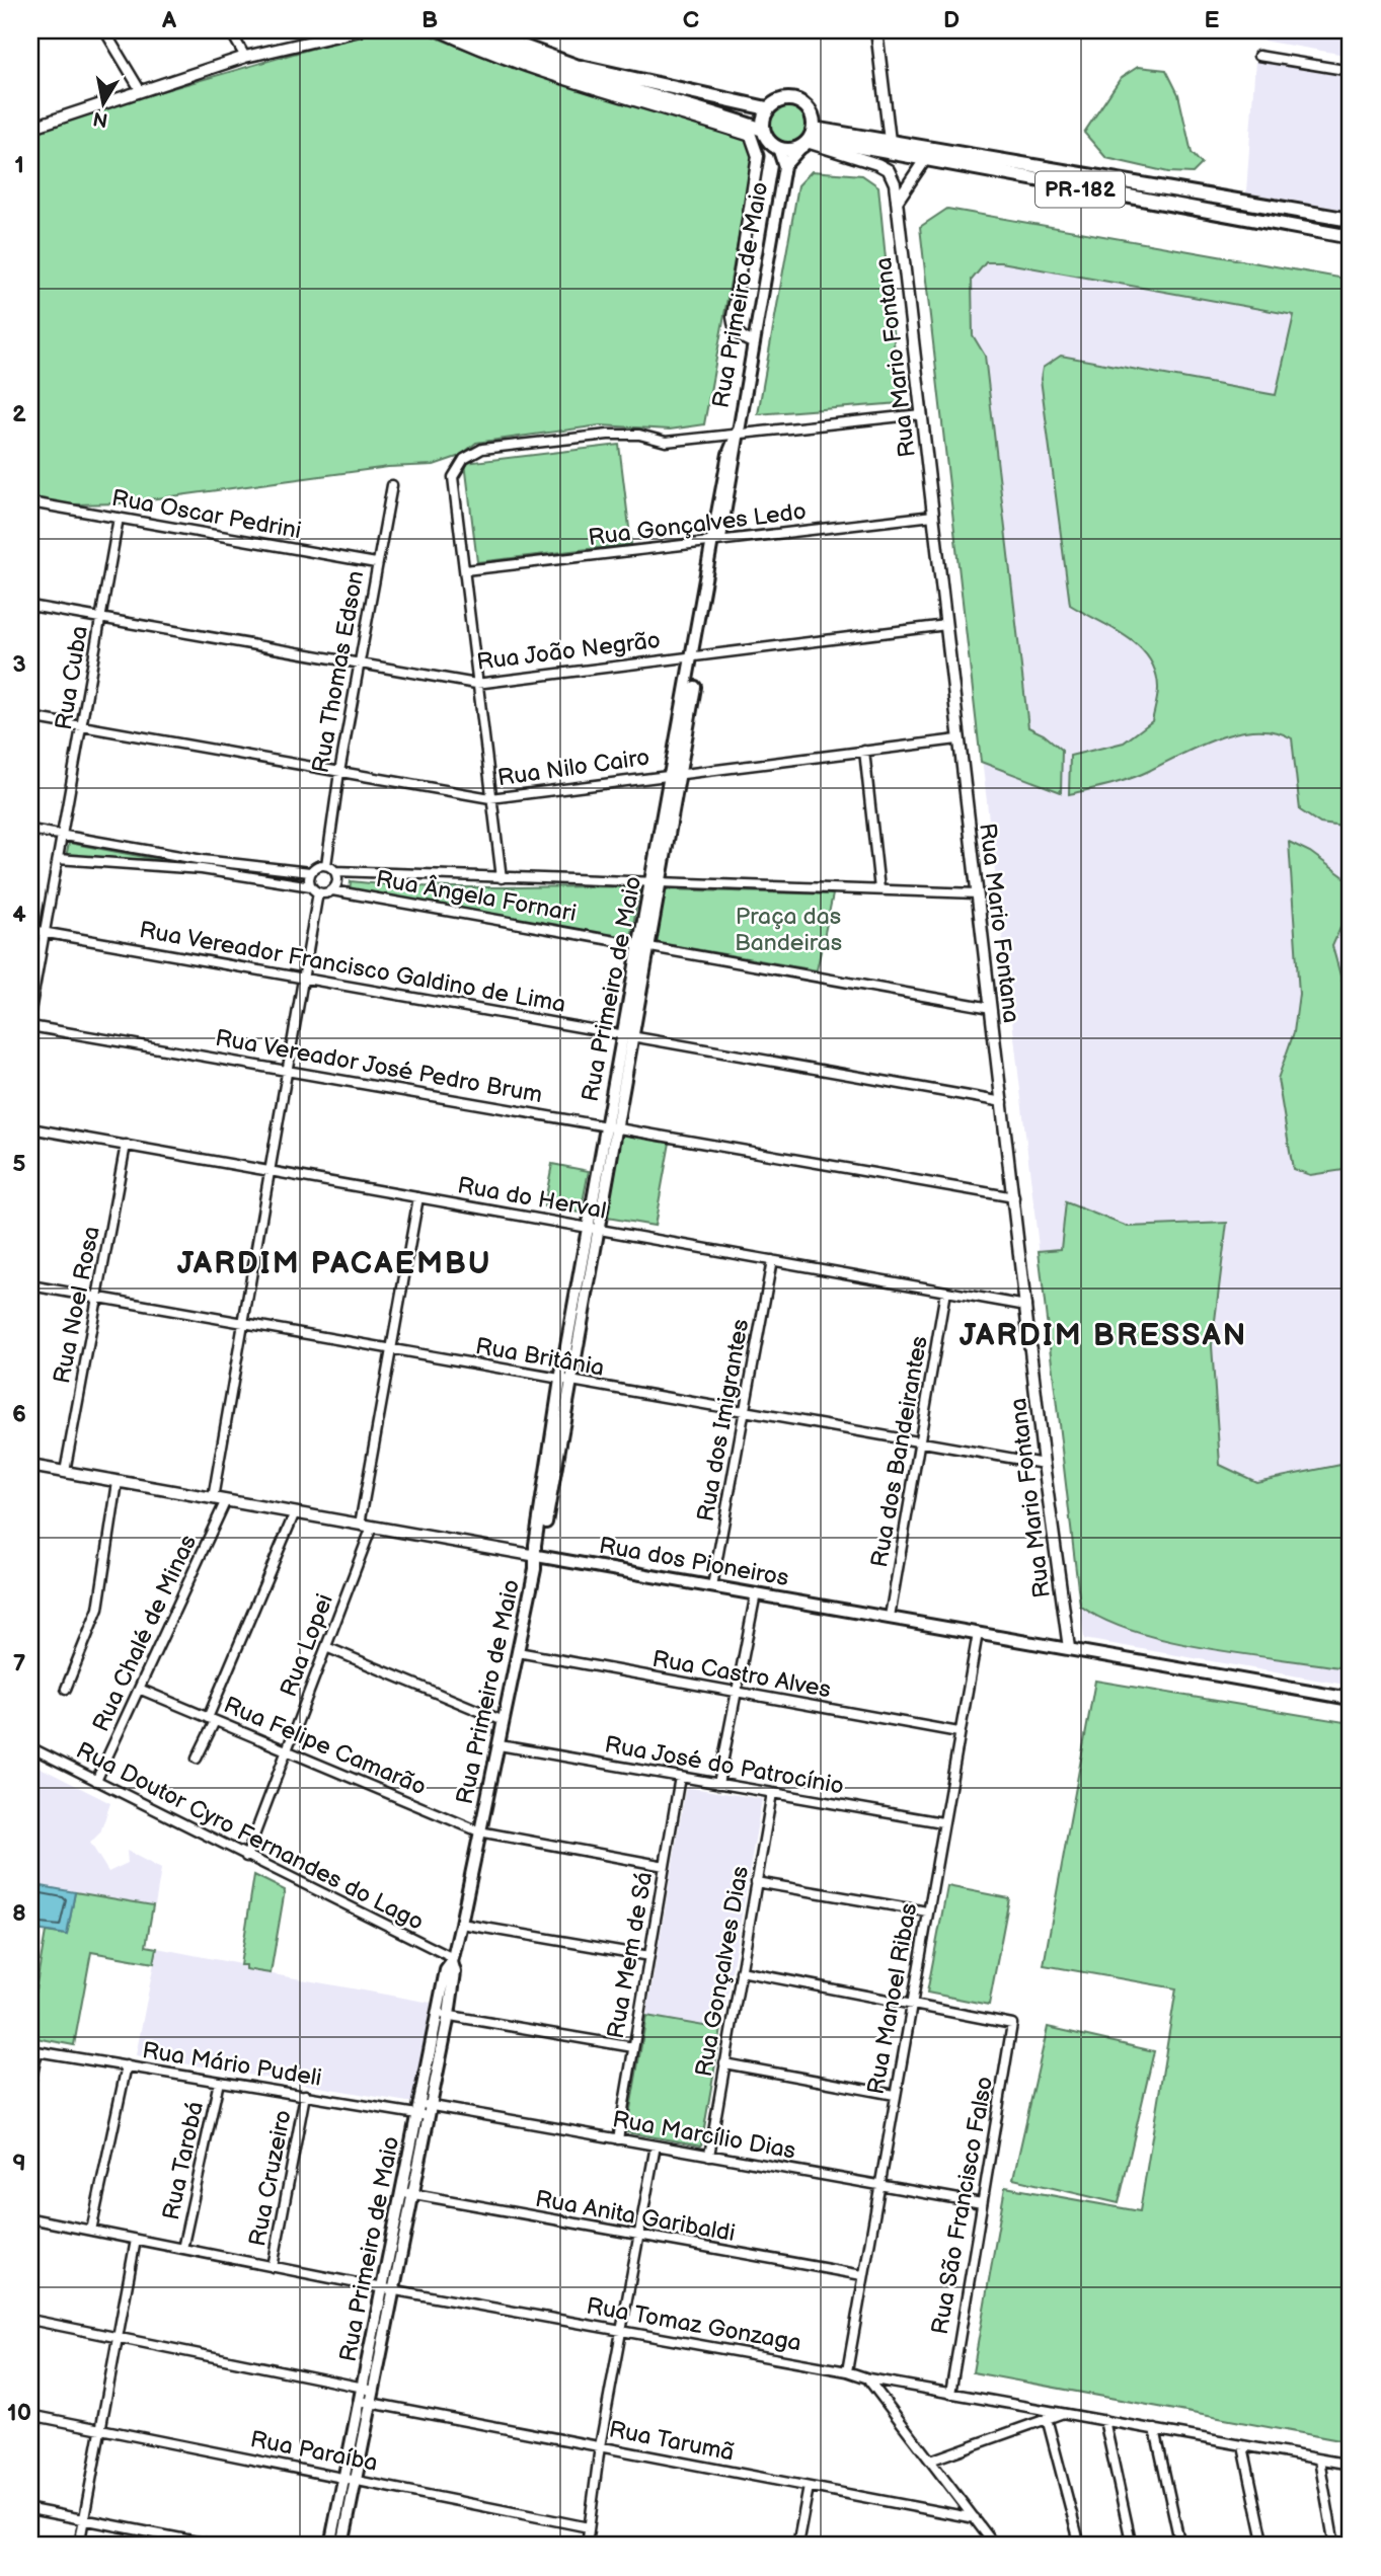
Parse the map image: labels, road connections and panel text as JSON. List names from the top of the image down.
{
  "streets": {
    "main road": ["PR-182", "Rua Primeiro de Maio", "Rua dos Pioneiros"],
    "street": [
      "Rua Mario Fontana",
      "Rua Oscar Pedrini",
      "Rua Gonçalves Ledo",
      "Rua João Negrão",
      "Rua Thomas Edson",
      "Rua Cuba",
      "Rua Nilo Cairo",
      "Rua Ângela Fornari",
      "Rua Vereador Francisco Galdino de Lima",
      "Rua Vereador José Pedro Brum",
      "Rua do Herval",
      "Rua Noel Rosa",
      "Rua Britânia",
      "Rua dos Imigrantes",
      "Rua dos Bandeirantes",
      "Rua Chalé de Minas",
      "Rua Lopei",
      "Rua Castro Alves",
      "Rua Felipe Camarão",
      "Rua José do Patrocínio",
      "Rua Doutor Cyro Fernandes do Lago",
      "Rua Mem de Sá",
      "Rua Gonçalves Dias",
      "Rua Manoel Ribas",
      "Rua Mário Pudeli",
      "Rua Marcílio Dias",
      "Rua Tarobá",
      "Rua Cruzeiro",
      "Rua São Francisco Falso",
      "Rua Anita Garibaldi",
      "Rua Tomaz Gonzaga",
      "Rua Tarumã",
      "Rua Paraíba"
    ]
  },
  "crossings": [
    ["PR-182", "Rua Primeiro de Maio"],
    ["PR-182", "Rua Mario Fontana"],
    ["Rua Primeiro de Maio", "Rua Mario Fontana"],
    ["Rua Primeiro de Maio", "Rua Gonçalves Ledo"],
    ["Rua Primeiro de Maio", "Rua João Negrão"],
    ["Rua Primeiro de Maio", "Rua Nilo Cairo"],
    ["Rua Primeiro de Maio", "Rua Ângela Fornari"],
    ["Rua Primeiro de Maio", "Rua Vereador Francisco Galdino de Lima"],
    ["Rua Primeiro de Maio", "Rua Vereador José Pedro Brum"],
    ["Rua Primeiro de Maio", "Rua do Herval"],
    ["Rua Primeiro de Maio", "Rua Britânia"],
    ["Rua Primeiro de Maio", "Rua dos Pioneiros"],
    ["Rua Primeiro de Maio", "Rua Castro Alves"],
    ["Rua Primeiro de Maio", "Rua Felipe Camarão"],
    ["Rua Primeiro de Maio", "Rua José do Patrocínio"],
    ["Rua Primeiro de Maio", "Rua Doutor Cyro Fernandes do Lago"],
    ["Rua Primeiro de Maio", "Rua Mário Pudeli"],
    ["Rua Primeiro de Maio", "Rua Marcílio Dias"],
    ["Rua Primeiro de Maio", "Rua Anita Garibaldi"],
    ["Rua Primeiro de Maio", "Rua Tomaz Gonzaga"],
    ["Rua Primeiro de Maio", "Rua Tarumã"],
    ["Rua Primeiro de Maio", "Rua Paraíba"],
    ["Rua Mario Fontana", "Rua Gonçalves Ledo"],
    ["Rua Mario Fontana", "Rua João Negrão"],
    ["Rua Mario Fontana", "Rua Nilo Cairo"],
    ["Rua Mario Fontana", "Rua Ângela Fornari"],
    ["Rua Mario Fontana", "Rua Vereador Francisco Galdino de Lima"],
    ["Rua Mario Fontana", "Rua Vereador José Pedro Brum"],
    ["Rua Mario Fontana", "Rua do Herval"],
    ["Rua Mario Fontana", "Rua Britânia"],
    ["Rua Mario Fontana", "Rua dos Pioneiros"],
    ["Rua Oscar Pedrini", "Rua Thomas Edson"],
    ["Rua Oscar Pedrini", "Rua Cuba"],
    ["Rua João Negrão", "Rua Thomas Edson"],
    ["Rua João Negrão", "Rua Cuba"],
    ["Rua Thomas Edson", "Rua Nilo Cairo"],
    ["Rua Thomas Edson", "Rua Ângela Fornari"],
    ["Rua Cuba", "Rua Nilo Cairo"],
    ["Rua Cuba", "Rua Vereador Francisco Galdino de Lima"],
    ["Rua do Herval", "Rua Noel Rosa"],
    ["Rua do Herval", "Rua dos Imigrantes"],
    ["Rua do Herval", "Rua dos Bandeirantes"],
    ["Rua Noel Rosa", "Rua Britânia"],
    ["Rua Noel Rosa", "Rua dos Pioneiros"],
    ["Rua Britânia", "Rua dos Imigrantes"],
    ["Rua Britânia", "Rua dos Bandeirantes"],
    ["Rua dos Imigrantes", "Rua dos Pioneiros"],
    ["Rua dos Bandeirantes", "Rua dos Pioneiros"],
    ["Rua dos Pioneiros", "Rua Chalé de Minas"],
    ["Rua dos Pioneiros", "Rua Lopei"],
    ["Rua dos Pioneiros", "Rua Manoel Ribas"],
    ["Rua Chalé de Minas", "Rua Felipe Camarão"],
    ["Rua Chalé de Minas", "Rua Doutor Cyro Fernandes do Lago"],
    ["Rua Lopei", "Rua Felipe Camarão"],
    ["Rua Lopei", "Rua Doutor Cyro Fernandes do Lago"],
    ["Rua Castro Alves", "Rua Manoel Ribas"],
    ["Rua Felipe Camarão", "Rua Mem de Sá"],
    ["Rua José do Patrocínio", "Rua Mem de Sá"],
    ["Rua José do Patrocínio", "Rua Gonçalves Dias"],
    ["Rua José do Patrocínio", "Rua Manoel Ribas"],
    ["Rua Mem de Sá", "Rua Marcílio Dias"],
    ["Rua Gonçalves Dias", "Rua Marcílio Dias"],
    ["Rua Manoel Ribas", "Rua Marcílio Dias"],
    ["Rua Manoel Ribas", "Rua São Francisco Falso"],
    ["Rua Manoel Ribas", "Rua Anita Garibaldi"],
    ["Rua Manoel Ribas", "Rua Tomaz Gonzaga"],
    ["Rua Mário Pudeli", "Rua Marcílio Dias"],
    ["Rua Mário Pudeli", "Rua Tarobá"],
    ["Rua Mário Pudeli", "Rua Cruzeiro"],
    ["Rua Marcílio Dias", "Rua São Francisco Falso"],
    ["Rua Tarobá", "Rua Tomaz Gonzaga"],
    ["Rua Cruzeiro", "Rua Tomaz Gonzaga"],
    ["Rua São Francisco Falso", "Rua Tomaz Gonzaga"]
  ],
  "districts": ["JARDIM PACAEMBU", "JARDIM BRESSAN"],
  "parks": ["Praça das Bandeiras"],
  "north": "bottom",
  "grid": {
    "columns": [
      "A",
      "B",
      "C",
      "D",
      "E"
    ],
    "rows": [
      "1",
      "2",
      "3",
      "4",
      "5",
      "6",
      "7",
      "8",
      "9",
      "10"
    ]
  }
}
